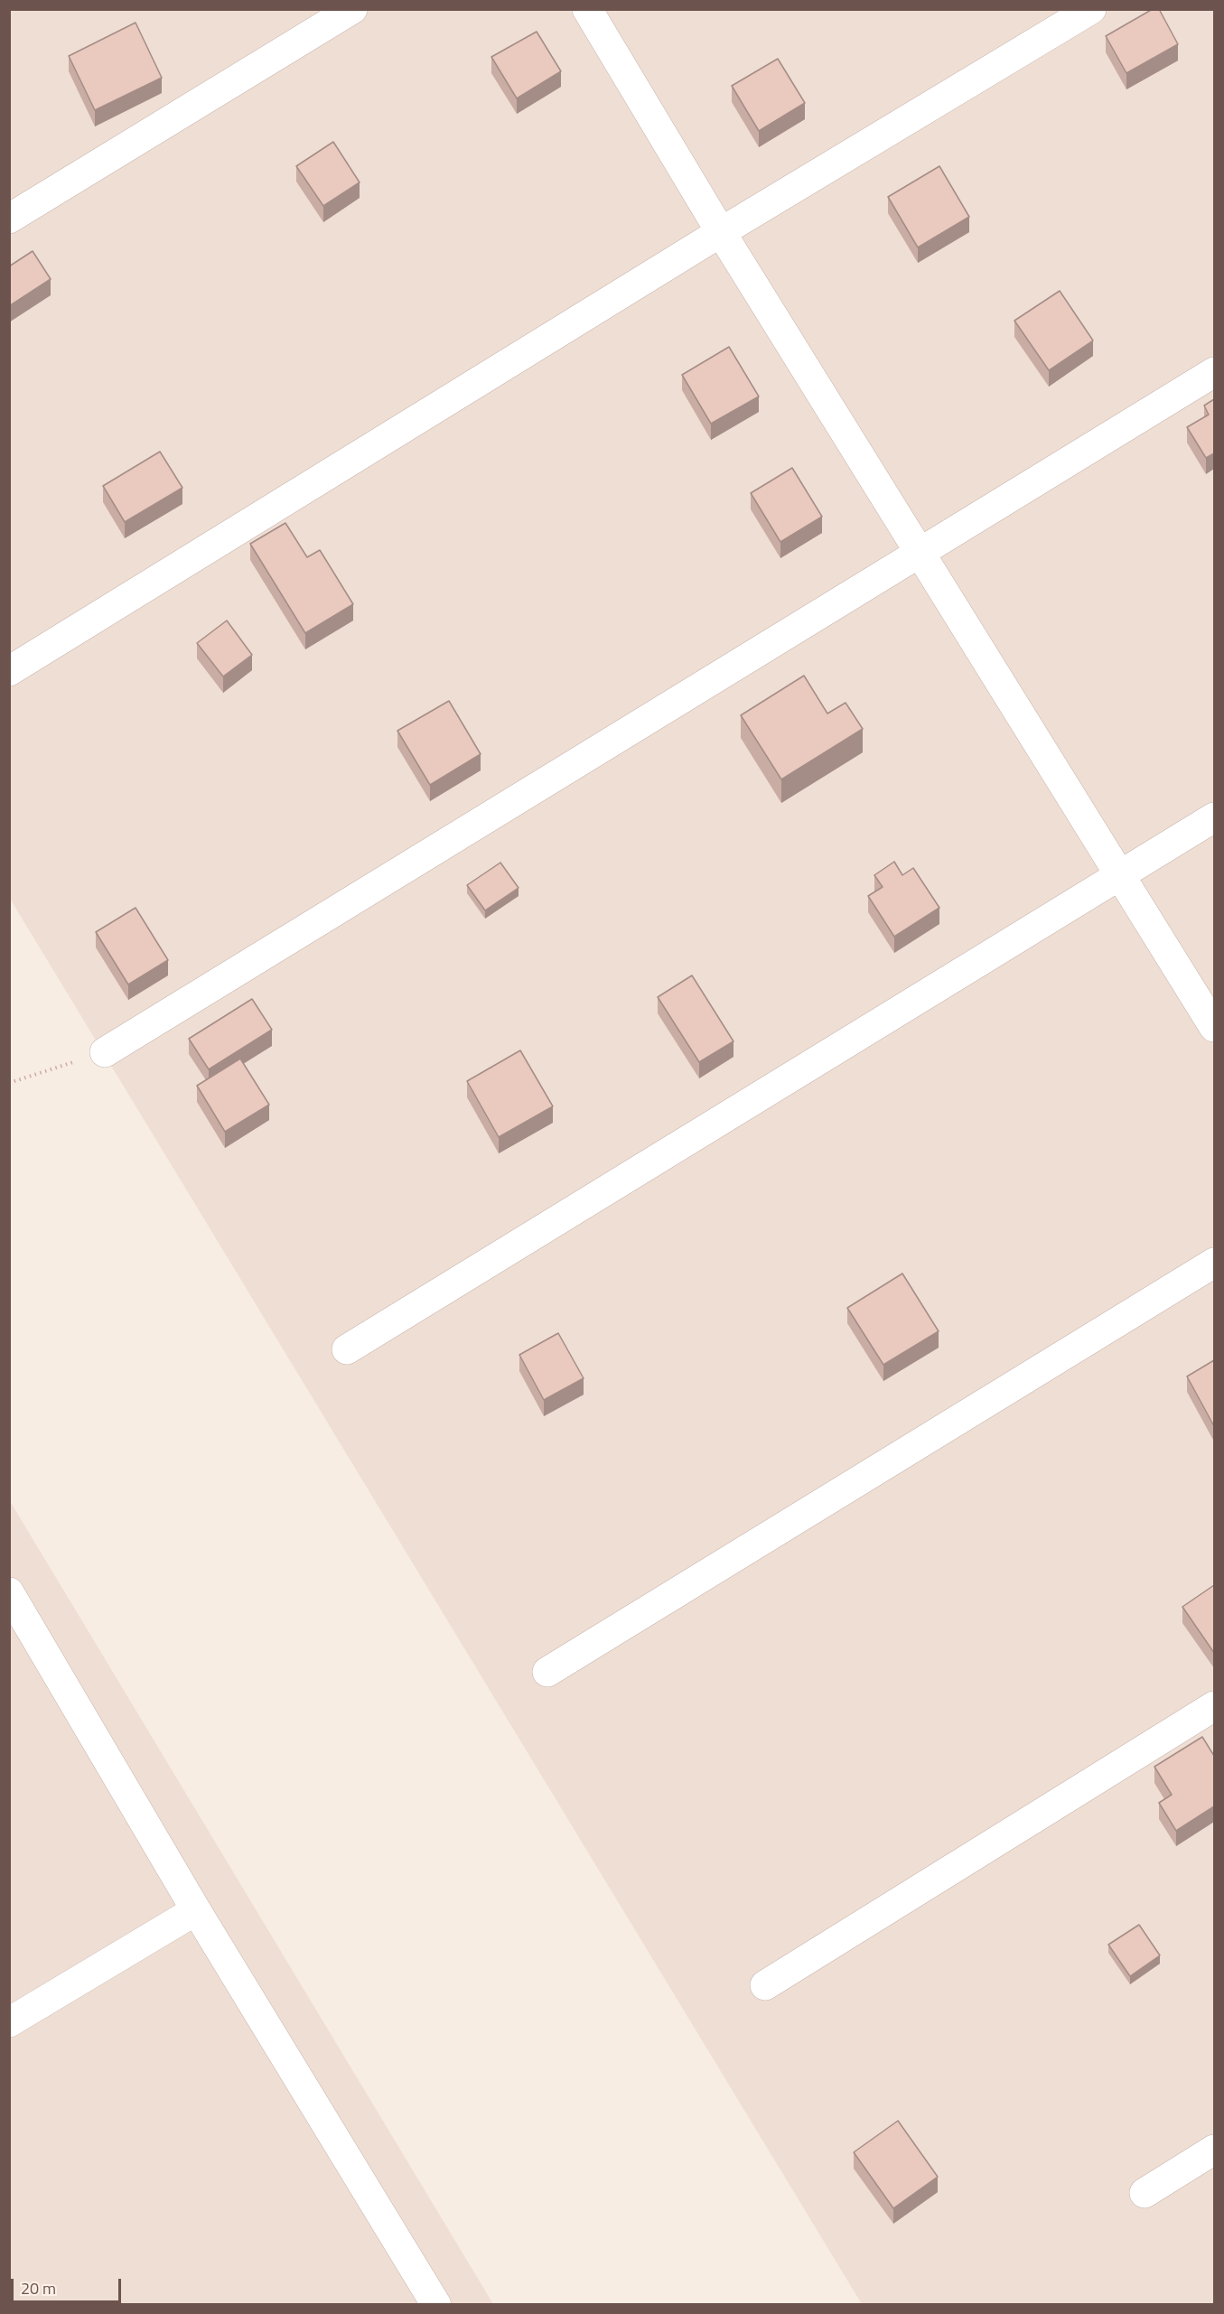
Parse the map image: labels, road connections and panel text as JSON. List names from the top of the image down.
{
  "scale_bar": "20 m"
}
